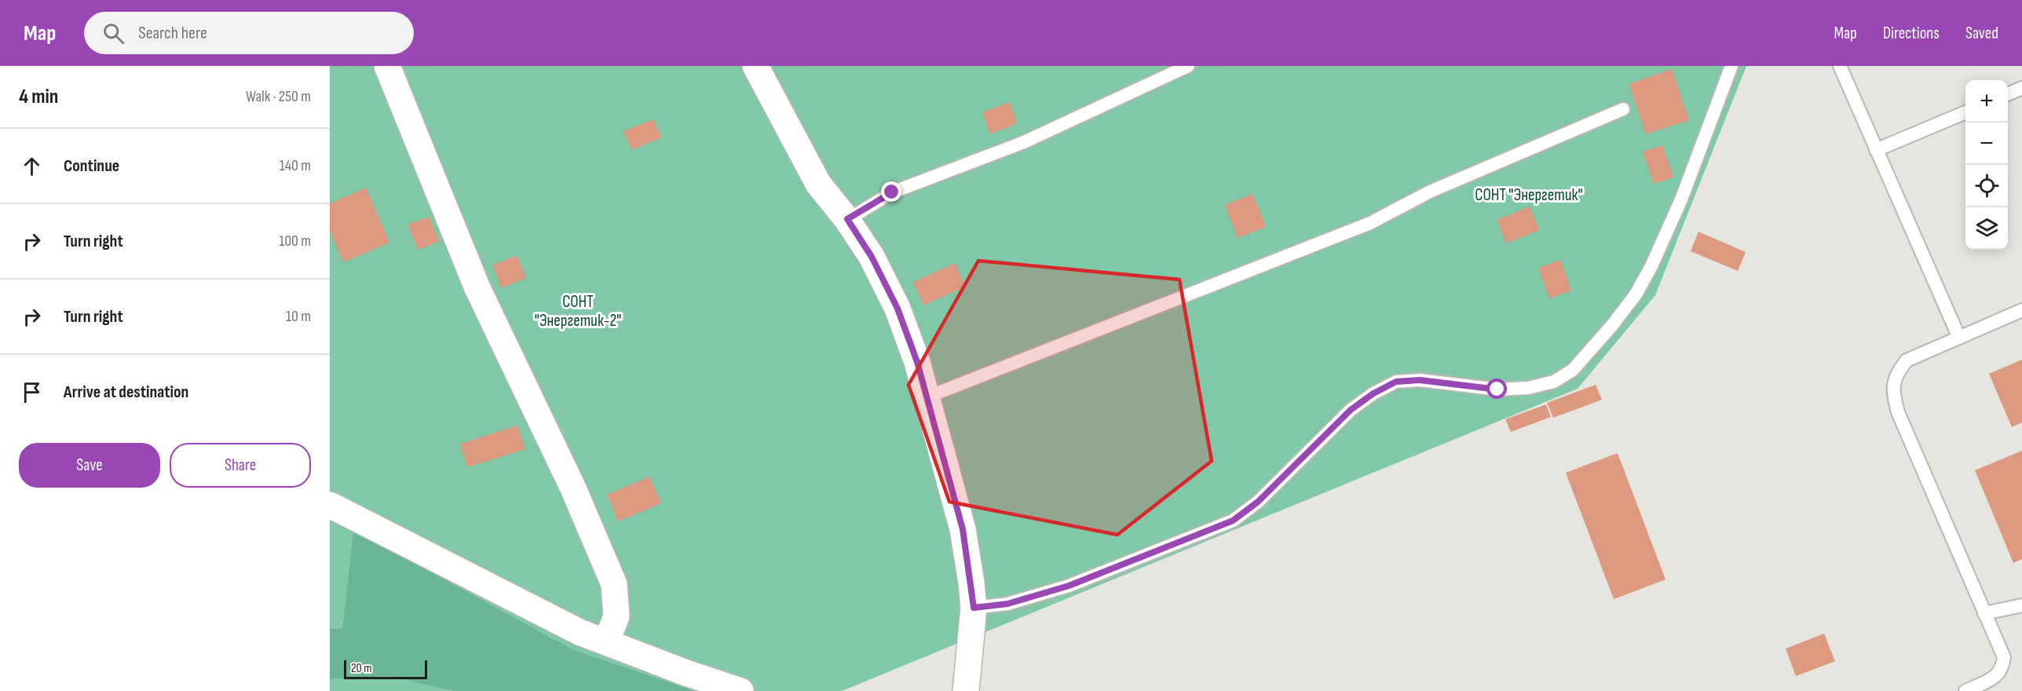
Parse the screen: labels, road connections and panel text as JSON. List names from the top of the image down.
{
  "parks": ["СОНТ \"Энергетик\"", "СОНТ \"Энергетик-2\""],
  "scale_bar": "20 m",
  "page": {
    "header": "Map",
    "search": "Search here",
    "nav": ["Map", "Directions", "Saved"],
    "heading": ["4 min", "Walk · 250 m"],
    "map_buttons": ["+", "−"],
    "list": [
      ["Continue", "140 m"],
      ["Turn right", "100 m"],
      ["Turn right", "10 m"],
      "Arrive at destination"
    ],
    "buttons": ["Save", "Share"],
    "scale": "20 m"
  }
}
